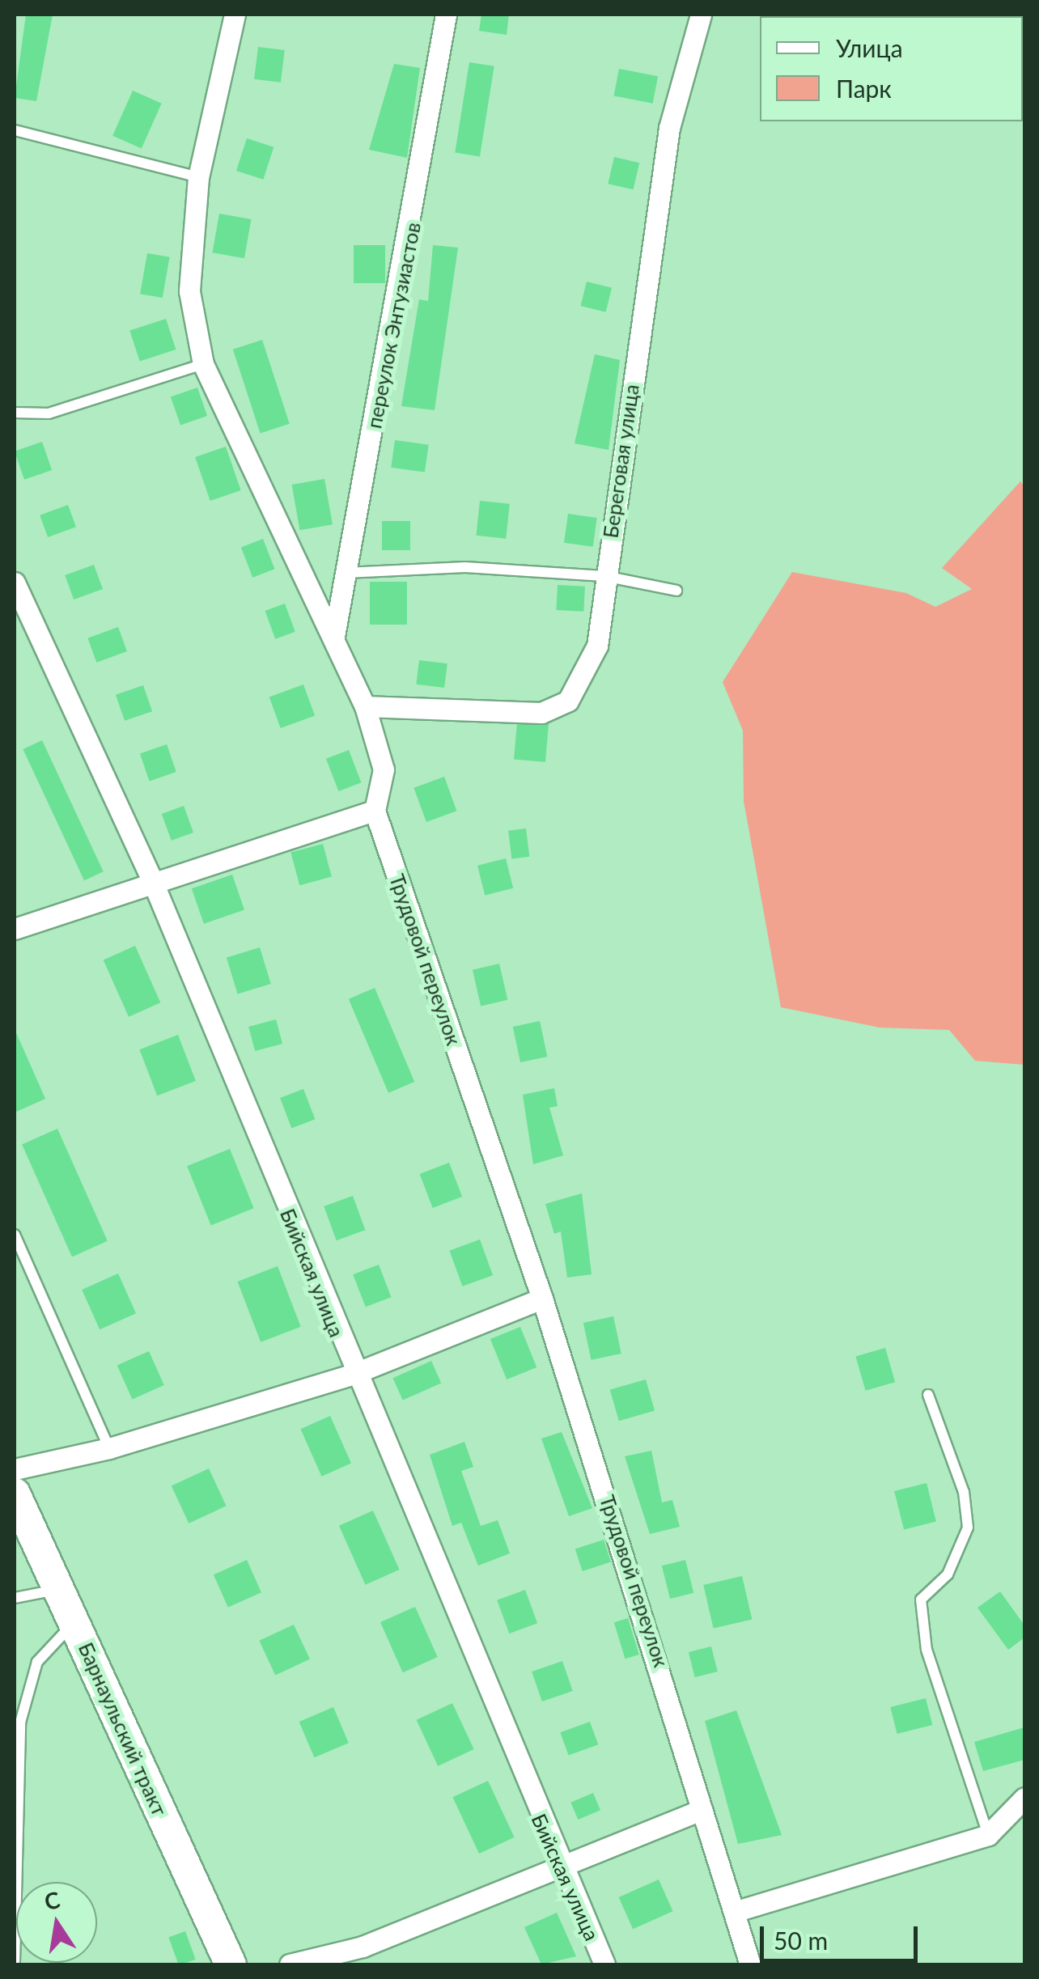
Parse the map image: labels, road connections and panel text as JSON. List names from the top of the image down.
{
  "streets": {
    "main road": ["Барнаульский тракт"],
    "street": [
      "переулок Энтузиастов",
      "Береговая улица",
      "Трудовой переулок",
      "Бийская улица"
    ]
  },
  "legend": ["Улица", "Парк"],
  "scale_bar": "50 m",
  "north": "top"
}
